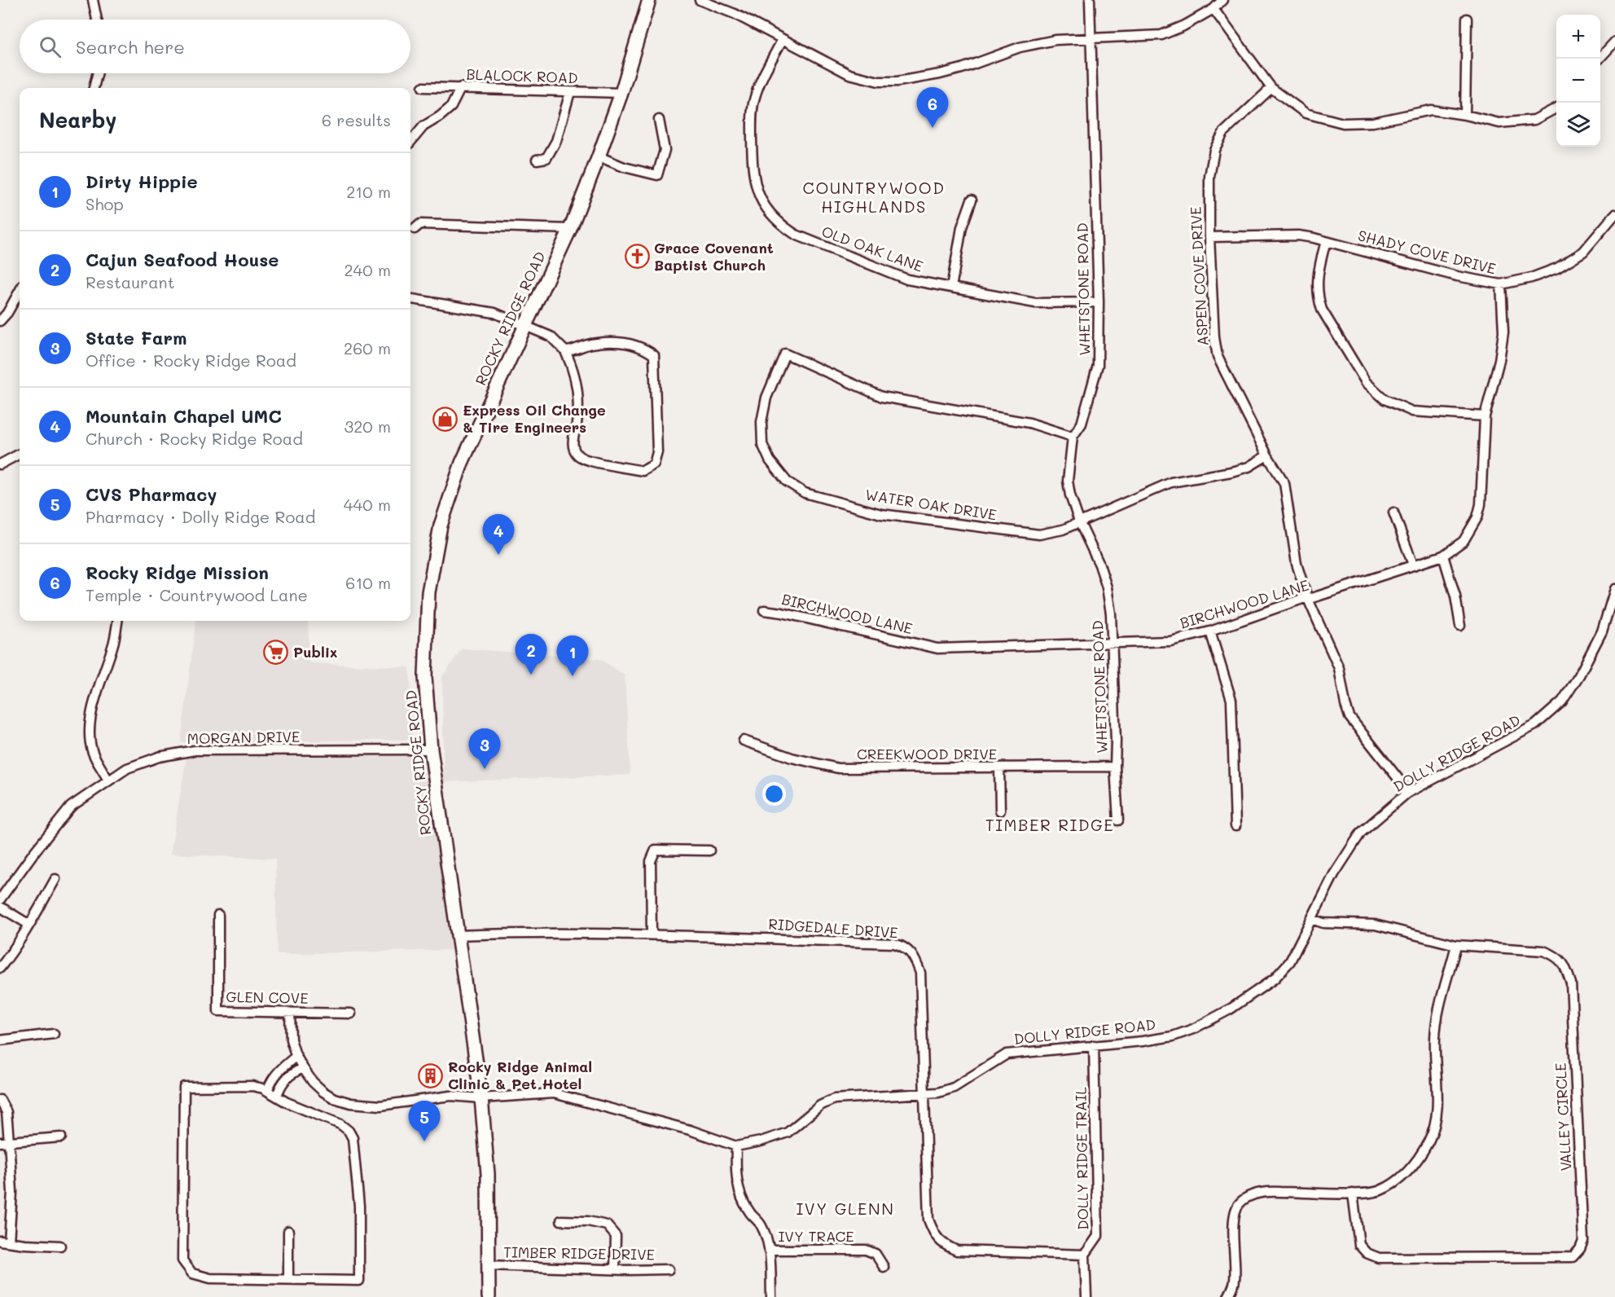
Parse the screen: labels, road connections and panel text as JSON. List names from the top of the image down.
{
  "streets": {
    "main road": ["ROCKY RIDGE ROAD"],
    "street": [
      "BLALOCK ROAD",
      "OLD OAK LANE",
      "SHADY COVE DRIVE",
      "ASPEN COVE DRIVE",
      "WHETSTONE ROAD",
      "WATER OAK DRIVE",
      "BIRCHWOOD LANE",
      "MORGAN DRIVE",
      "DOLLY RIDGE ROAD",
      "CREEKWOOD DRIVE",
      "RIDGEDALE DRIVE",
      "GLEN COVE",
      "VALLEY CIRCLE",
      "DOLLY RIDGE TRAIL",
      "IVY TRACE",
      "TIMBER RIDGE DRIVE"
    ]
  },
  "crossings": [
    ["BLALOCK ROAD", "ROCKY RIDGE ROAD"],
    ["OLD OAK LANE", "WHETSTONE ROAD"],
    ["SHADY COVE DRIVE", "ASPEN COVE DRIVE"],
    ["SHADY COVE DRIVE", "BIRCHWOOD LANE"],
    ["ASPEN COVE DRIVE", "WATER OAK DRIVE"],
    ["ASPEN COVE DRIVE", "BIRCHWOOD LANE"],
    ["ASPEN COVE DRIVE", "DOLLY RIDGE ROAD"],
    ["WHETSTONE ROAD", "WATER OAK DRIVE"],
    ["WHETSTONE ROAD", "BIRCHWOOD LANE"],
    ["WHETSTONE ROAD", "CREEKWOOD DRIVE"],
    ["ROCKY RIDGE ROAD", "MORGAN DRIVE"],
    ["ROCKY RIDGE ROAD", "RIDGEDALE DRIVE"],
    ["ROCKY RIDGE ROAD", "TIMBER RIDGE DRIVE"],
    ["DOLLY RIDGE ROAD", "RIDGEDALE DRIVE"],
    ["DOLLY RIDGE ROAD", "VALLEY CIRCLE"],
    ["DOLLY RIDGE ROAD", "DOLLY RIDGE TRAIL"],
    ["RIDGEDALE DRIVE", "DOLLY RIDGE TRAIL"]
  ],
  "districts": ["COUNTRYWOOD HIGHLANDS", "TIMBER RIDGE", "IVY GLENN"],
  "places": {
    "church": ["Grace Covenant Baptist Church"],
    "shop": ["Express Oil Change & Tire Engineers"],
    "supermarket": ["Publix"],
    "building": ["Rocky Ridge Animal Clinic & Pet Hotel"]
  },
  "page": {
    "map_buttons": ["+", "−"],
    "search": "Search here",
    "pins": [
      "6",
      "4",
      "2",
      "1",
      "3",
      "5"
    ],
    "heading": ["Nearby", "6 results"],
    "list": [
      {
        "mark": "1",
        "name": "Dirty Hippie",
        "note": "Shop",
        "value": "210 m"
      },
      {
        "mark": "2",
        "name": "Cajun Seafood House",
        "note": "Restaurant",
        "value": "240 m"
      },
      {
        "mark": "3",
        "name": "State Farm",
        "note": "Office · Rocky Ridge Road",
        "value": "260 m"
      },
      {
        "mark": "4",
        "name": "Mountain Chapel UMC",
        "note": "Church · Rocky Ridge Road",
        "value": "320 m"
      },
      {
        "mark": "5",
        "name": "CVS Pharmacy",
        "note": "Pharmacy · Dolly Ridge Road",
        "value": "440 m"
      },
      {
        "mark": "6",
        "name": "Rocky Ridge Mission",
        "note": "Temple · Countrywood Lane",
        "value": "610 m"
      }
    ]
  }
}
